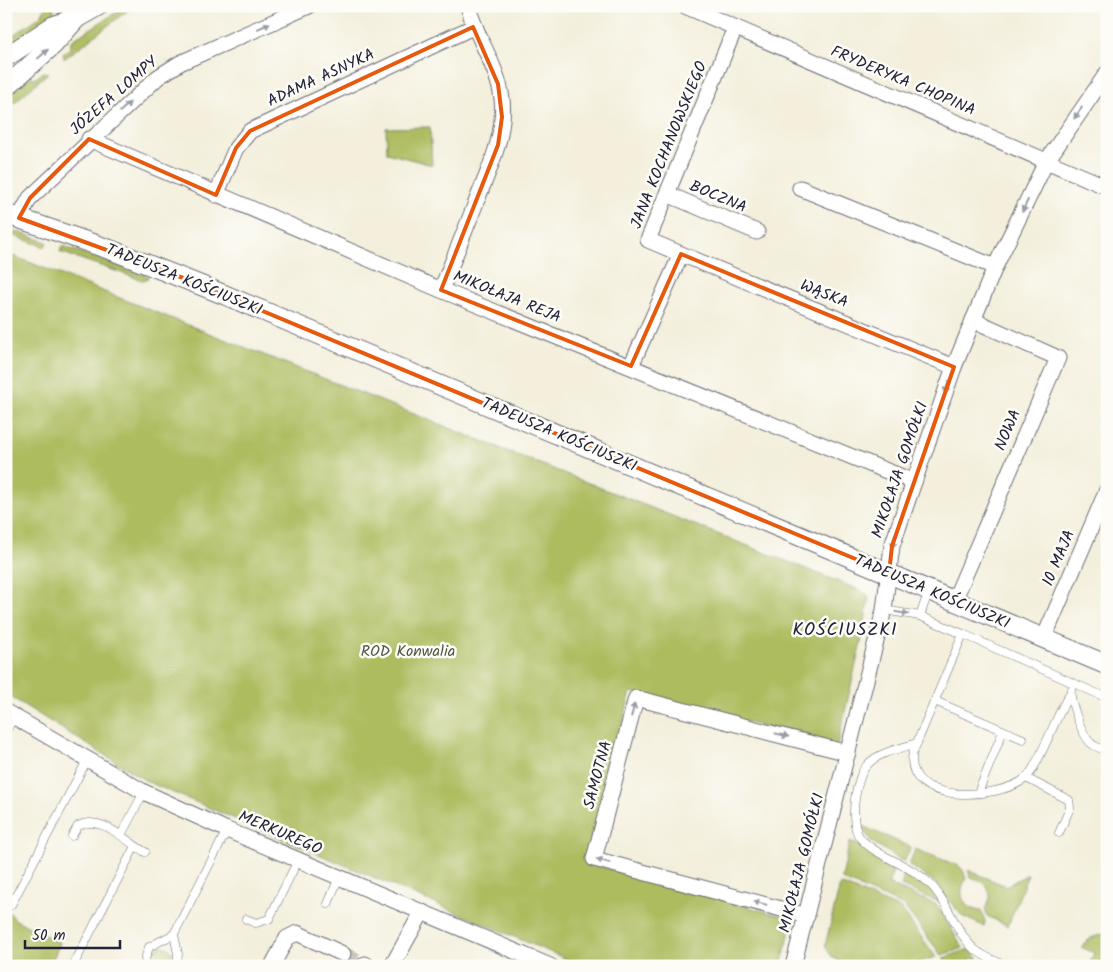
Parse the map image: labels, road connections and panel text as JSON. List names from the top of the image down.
{
  "streets": {
    "street": [
      "ADAMA ASNYKA",
      "FRYDERYKA CHOPINA",
      "JÓZEFA LOMPY",
      "JANA KOCHANOWSKIEGO",
      "BOCZNA",
      "TADEUSZA KOŚCIUSZKI",
      "WĄSKA",
      "MIKOŁAJA REJA",
      "NOWA",
      "MIKOŁAJA GOMÓŁKI",
      "10 MAJA",
      "SAMOTNA",
      "MERKUREGO"
    ]
  },
  "crossings": [
    ["ADAMA ASNYKA", "MIKOŁAJA REJA"],
    ["FRYDERYKA CHOPINA", "JANA KOCHANOWSKIEGO"],
    ["FRYDERYKA CHOPINA", "MIKOŁAJA GOMÓŁKI"],
    ["JÓZEFA LOMPY", "TADEUSZA KOŚCIUSZKI"],
    ["JÓZEFA LOMPY", "MIKOŁAJA REJA"],
    ["JANA KOCHANOWSKIEGO", "BOCZNA"],
    ["JANA KOCHANOWSKIEGO", "WĄSKA"],
    ["TADEUSZA KOŚCIUSZKI", "NOWA"],
    ["TADEUSZA KOŚCIUSZKI", "MIKOŁAJA GOMÓŁKI"],
    ["TADEUSZA KOŚCIUSZKI", "10 MAJA"],
    ["WĄSKA", "MIKOŁAJA GOMÓŁKI"],
    ["MIKOŁAJA REJA", "MIKOŁAJA GOMÓŁKI"],
    ["NOWA", "MIKOŁAJA GOMÓŁKI"],
    ["MIKOŁAJA GOMÓŁKI", "SAMOTNA"]
  ],
  "one_way": ["MIKOŁAJA GOMÓŁKI"],
  "districts": ["KOŚCIUSZKI"],
  "parks": ["ROD Konwalia"],
  "scale_bar": "50 m"
}
